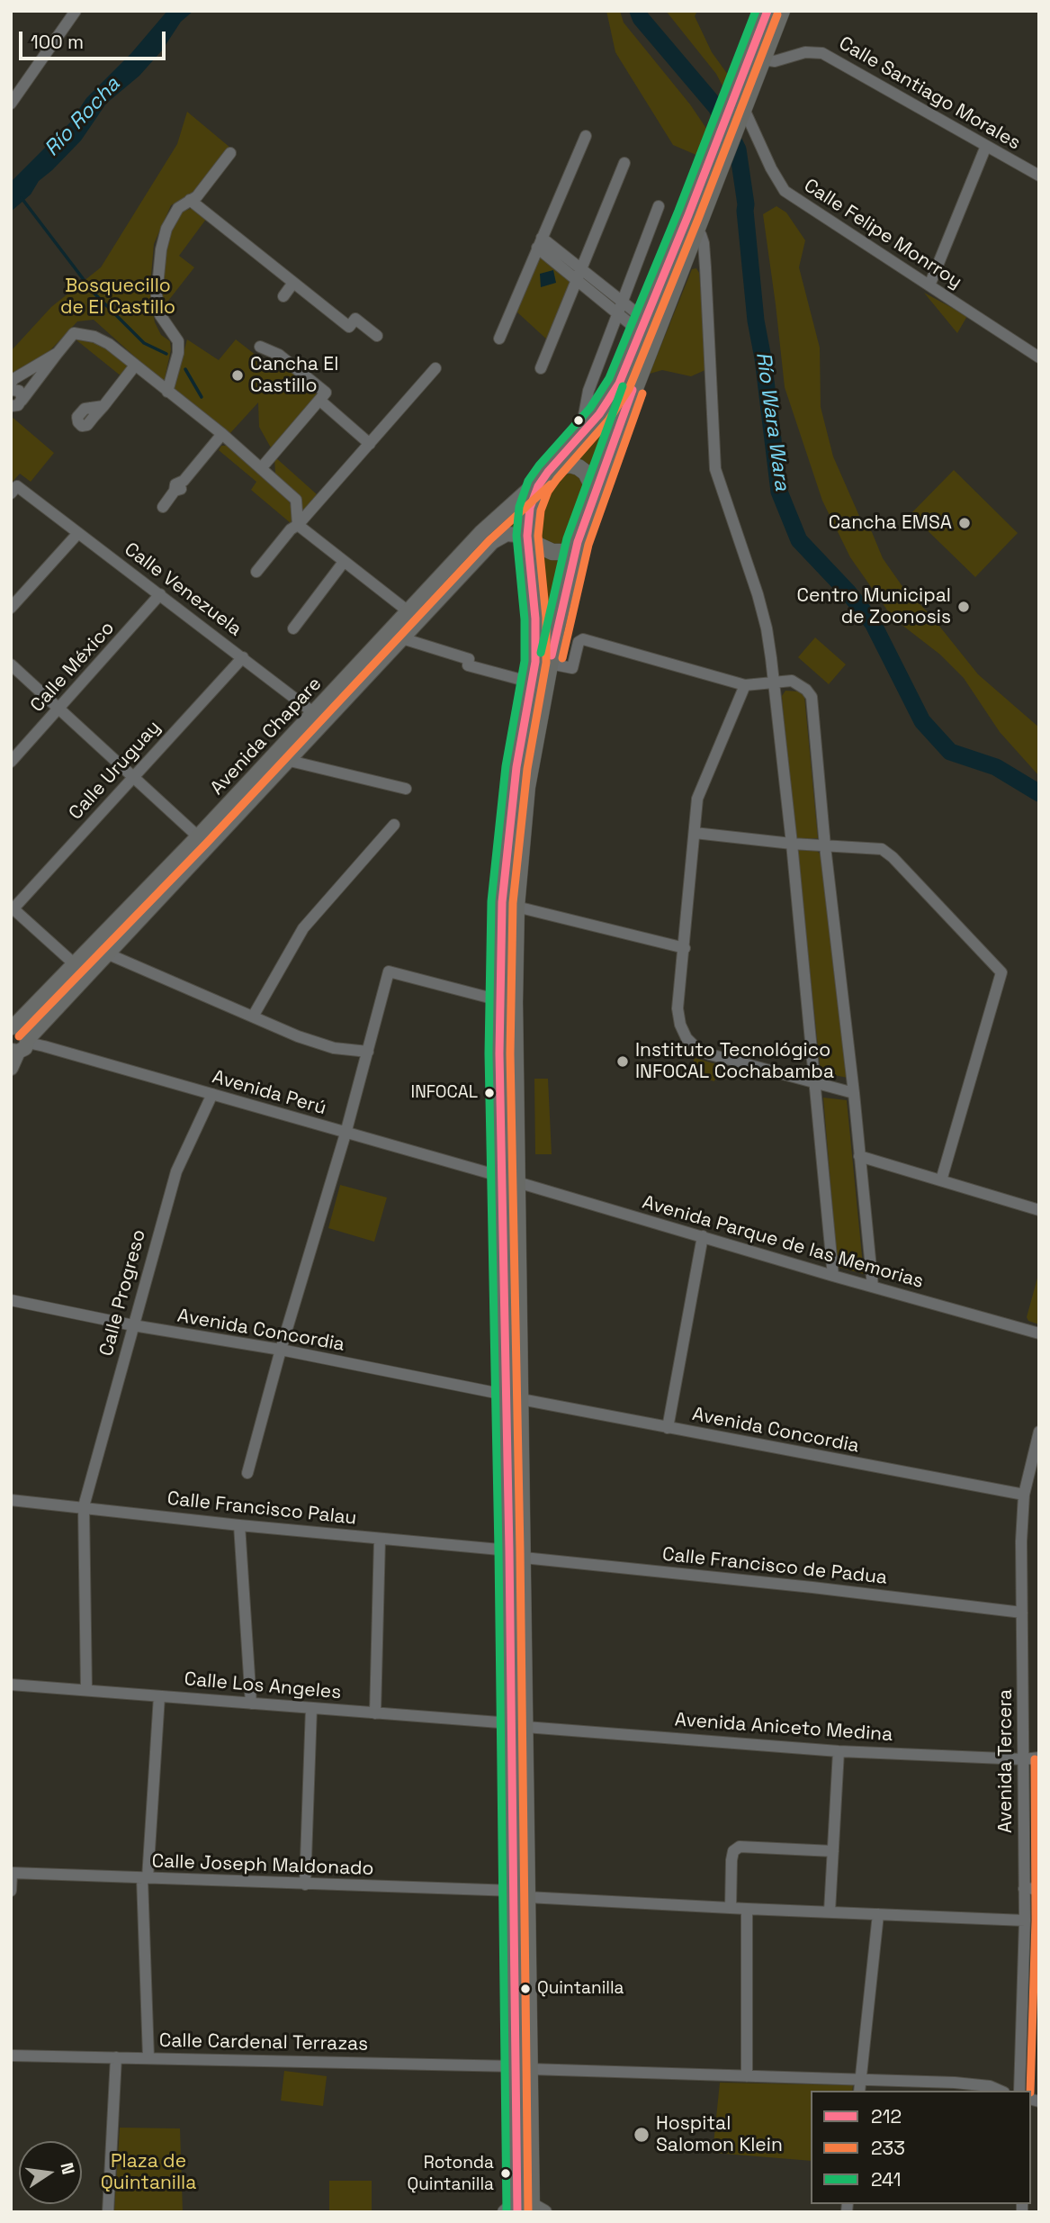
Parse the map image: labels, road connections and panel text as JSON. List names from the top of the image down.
{
  "streets": {
    "main road": ["Avenida Chapare"],
    "street": [
      "Calle Santiago Morales",
      "Calle Felipe Monrroy",
      "Calle Venezuela",
      "Calle México",
      "Calle Uruguay",
      "Avenida Perú",
      "Avenida Parque de las Memorias",
      "Calle Progreso",
      "Avenida Concordia",
      "Calle Francisco Palau",
      "Calle Francisco de Padua",
      "Calle Los Angeles",
      "Avenida Aniceto Medina",
      "Avenida Tercera",
      "Calle Joseph Maldonado",
      "Calle Cardenal Terrazas"
    ]
  },
  "crossings": [
    ["Calle Venezuela", "Calle México"],
    ["Calle Venezuela", "Avenida Chapare"],
    ["Calle Venezuela", "Calle Uruguay"],
    ["Avenida Chapare", "Avenida Perú"],
    ["Avenida Perú", "Calle Progreso"],
    ["Calle Progreso", "Avenida Concordia"],
    ["Calle Progreso", "Calle Francisco Palau"],
    ["Calle Progreso", "Calle Los Angeles"],
    ["Avenida Concordia", "Avenida Tercera"],
    ["Calle Francisco Palau", "Calle Francisco de Padua"],
    ["Calle Francisco de Padua", "Avenida Tercera"],
    ["Calle Los Angeles", "Avenida Aniceto Medina"],
    ["Avenida Aniceto Medina", "Avenida Tercera"],
    ["Avenida Tercera", "Calle Joseph Maldonado"]
  ],
  "water": ["Río Rocha", "Río Wara Wara"],
  "parks": ["Bosquecillo de El Castillo", "Plaza de Quintanilla"],
  "places": [
    "Cancha El Castillo",
    "Cancha EMSA",
    "Centro Municipal de Zoonosis",
    "Instituto Tecnológico INFOCAL Cochabamba",
    "INFOCAL",
    "Quintanilla",
    "Hospital Salomon Klein",
    "Rotonda Quintanilla"
  ],
  "lines": ["transit line 212", "transit line 241", "transit line 233"],
  "legend": ["212", "233", "241"],
  "scale_bar": "100 m",
  "north": "right"
}
